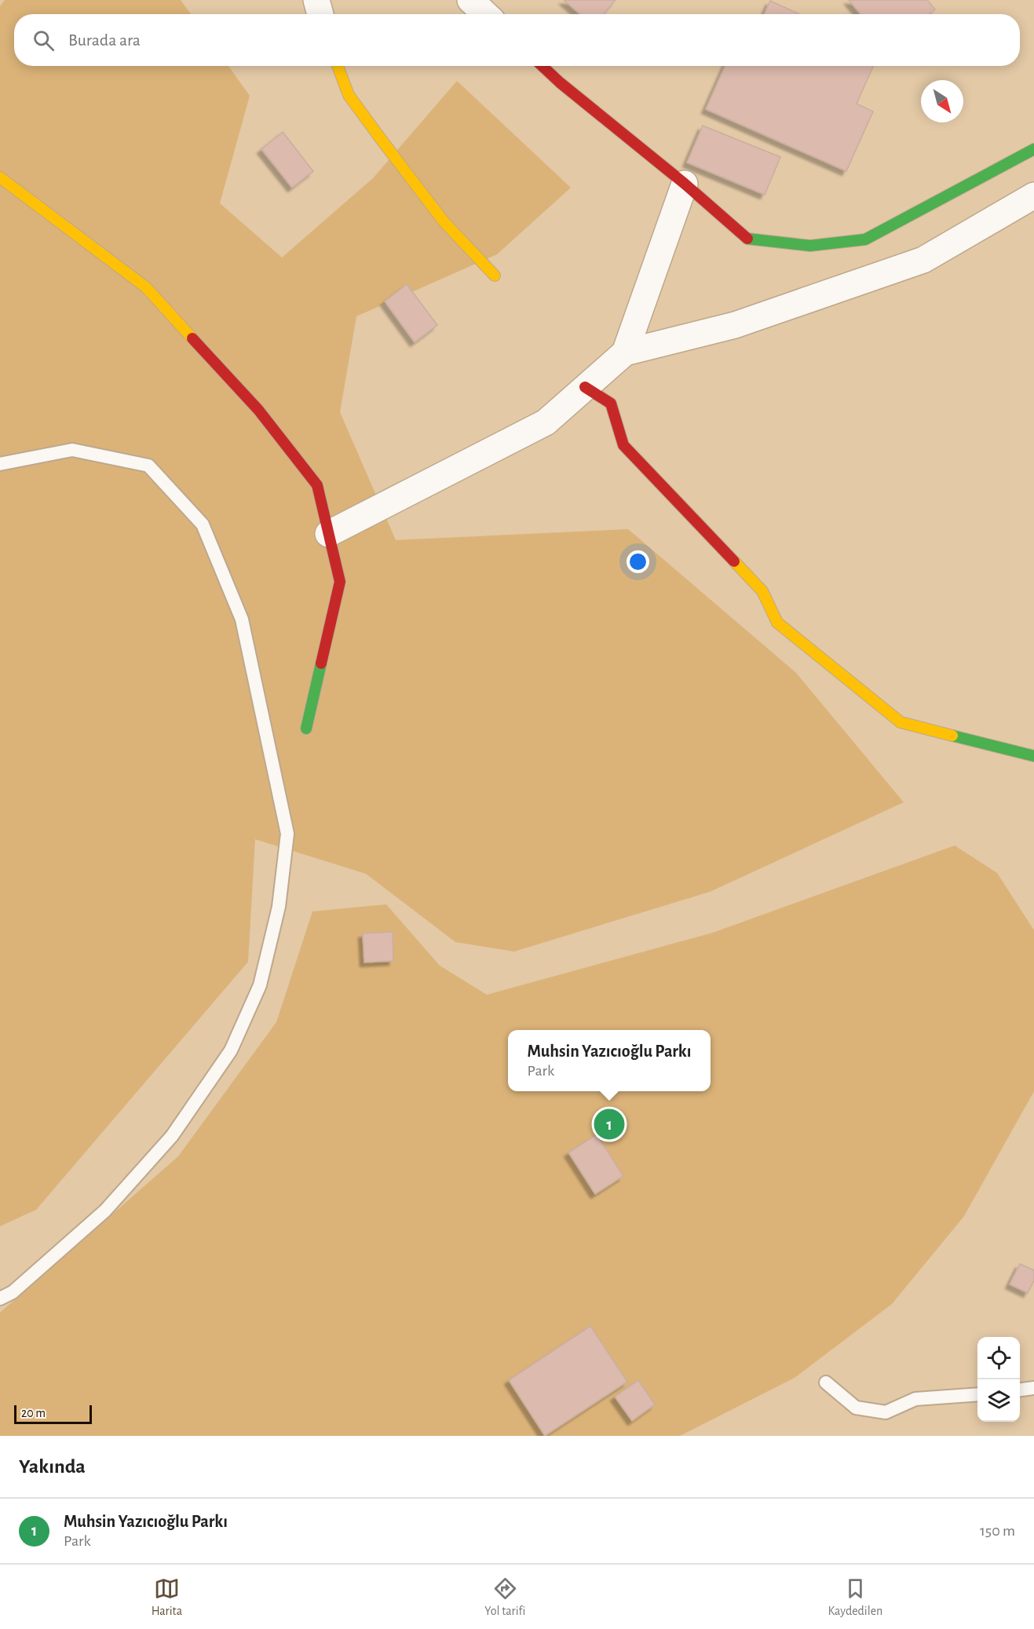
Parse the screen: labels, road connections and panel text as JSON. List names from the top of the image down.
{
  "scale_bar": "20 m",
  "north": "bottom right",
  "page": {
    "search": "Burada ara",
    "popup": ["Muhsin Yazıcıoğlu Parkı", "Park"],
    "pins": "1",
    "scale": "20 m",
    "heading": "Yakında",
    "list": [
      {
        "mark": "1",
        "name": "Muhsin Yazıcıoğlu Parkı",
        "note": "Park",
        "value": "150 m"
      }
    ],
    "nav": ["Harita", "Yol tarifi", "Kaydedilen"]
  }
}
